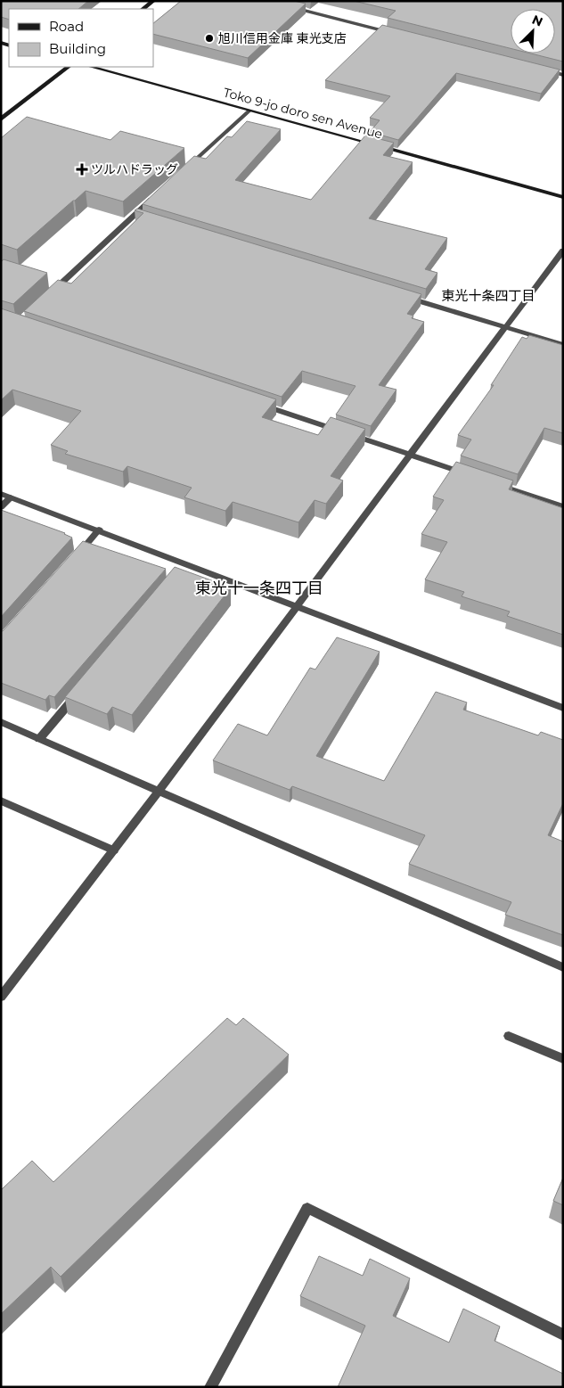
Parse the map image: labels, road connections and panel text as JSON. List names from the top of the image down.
{
  "streets": {
    "street": ["Toko 9-jo doro sen Avenue"]
  },
  "districts": ["東光十条四丁目", "東光十一条四丁目"],
  "places": {
    "other": ["旭川信用金庫 東光支店"],
    "health": ["ツルハドラッグ"]
  },
  "legend": ["Road", "Building"],
  "north": "top right"
}
